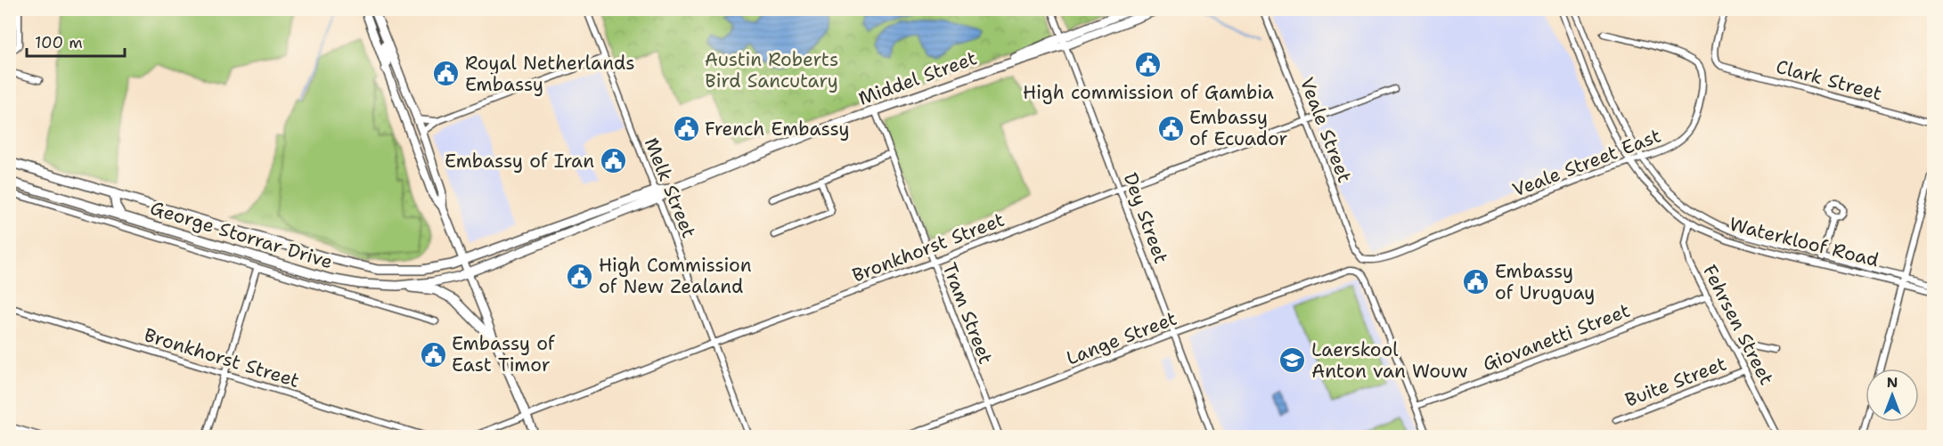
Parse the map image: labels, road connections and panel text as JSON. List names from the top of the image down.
{
  "streets": {
    "main road": ["Middel Street", "George Storrar Drive"],
    "street": [
      "Clark Street",
      "Veale Street",
      "Veale Street East",
      "Melk Street",
      "Dey Street",
      "Waterkloof Road",
      "Bronkhorst Street",
      "Tram Street",
      "Fehrsen Street",
      "Giovanetti Street",
      "Lange Street",
      "Buite Street"
    ]
  },
  "crossings": [
    ["Middel Street", "Melk Street"],
    ["Middel Street", "Dey Street"],
    ["Middel Street", "George Storrar Drive"],
    ["Middel Street", "Tram Street"],
    ["Veale Street", "Veale Street East"],
    ["Veale Street", "Bronkhorst Street"],
    ["Veale Street East", "Waterkloof Road"],
    ["Melk Street", "Bronkhorst Street"],
    ["Dey Street", "Bronkhorst Street"],
    ["Dey Street", "Lange Street"],
    ["Waterkloof Road", "Fehrsen Street"],
    ["Bronkhorst Street", "Tram Street"],
    ["Tram Street", "Lange Street"],
    ["Fehrsen Street", "Giovanetti Street"],
    ["Fehrsen Street", "Buite Street"],
    ["Giovanetti Street", "Lange Street"]
  ],
  "parks": ["Austin Roberts Bird Sancutary"],
  "places": {
    "public building": [
      "High commission of Gambia",
      "Royal Netherlands Embassy",
      "Embassy of Ecuador",
      "French Embassy",
      "Embassy of Iran",
      "High Commission of New Zealand",
      "Embassy of Uruguay",
      "Embassy of East Timor"
    ],
    "school or university": ["Laerskool Anton van Wouw"]
  },
  "scale_bar": "100 m",
  "north": "top"
}
